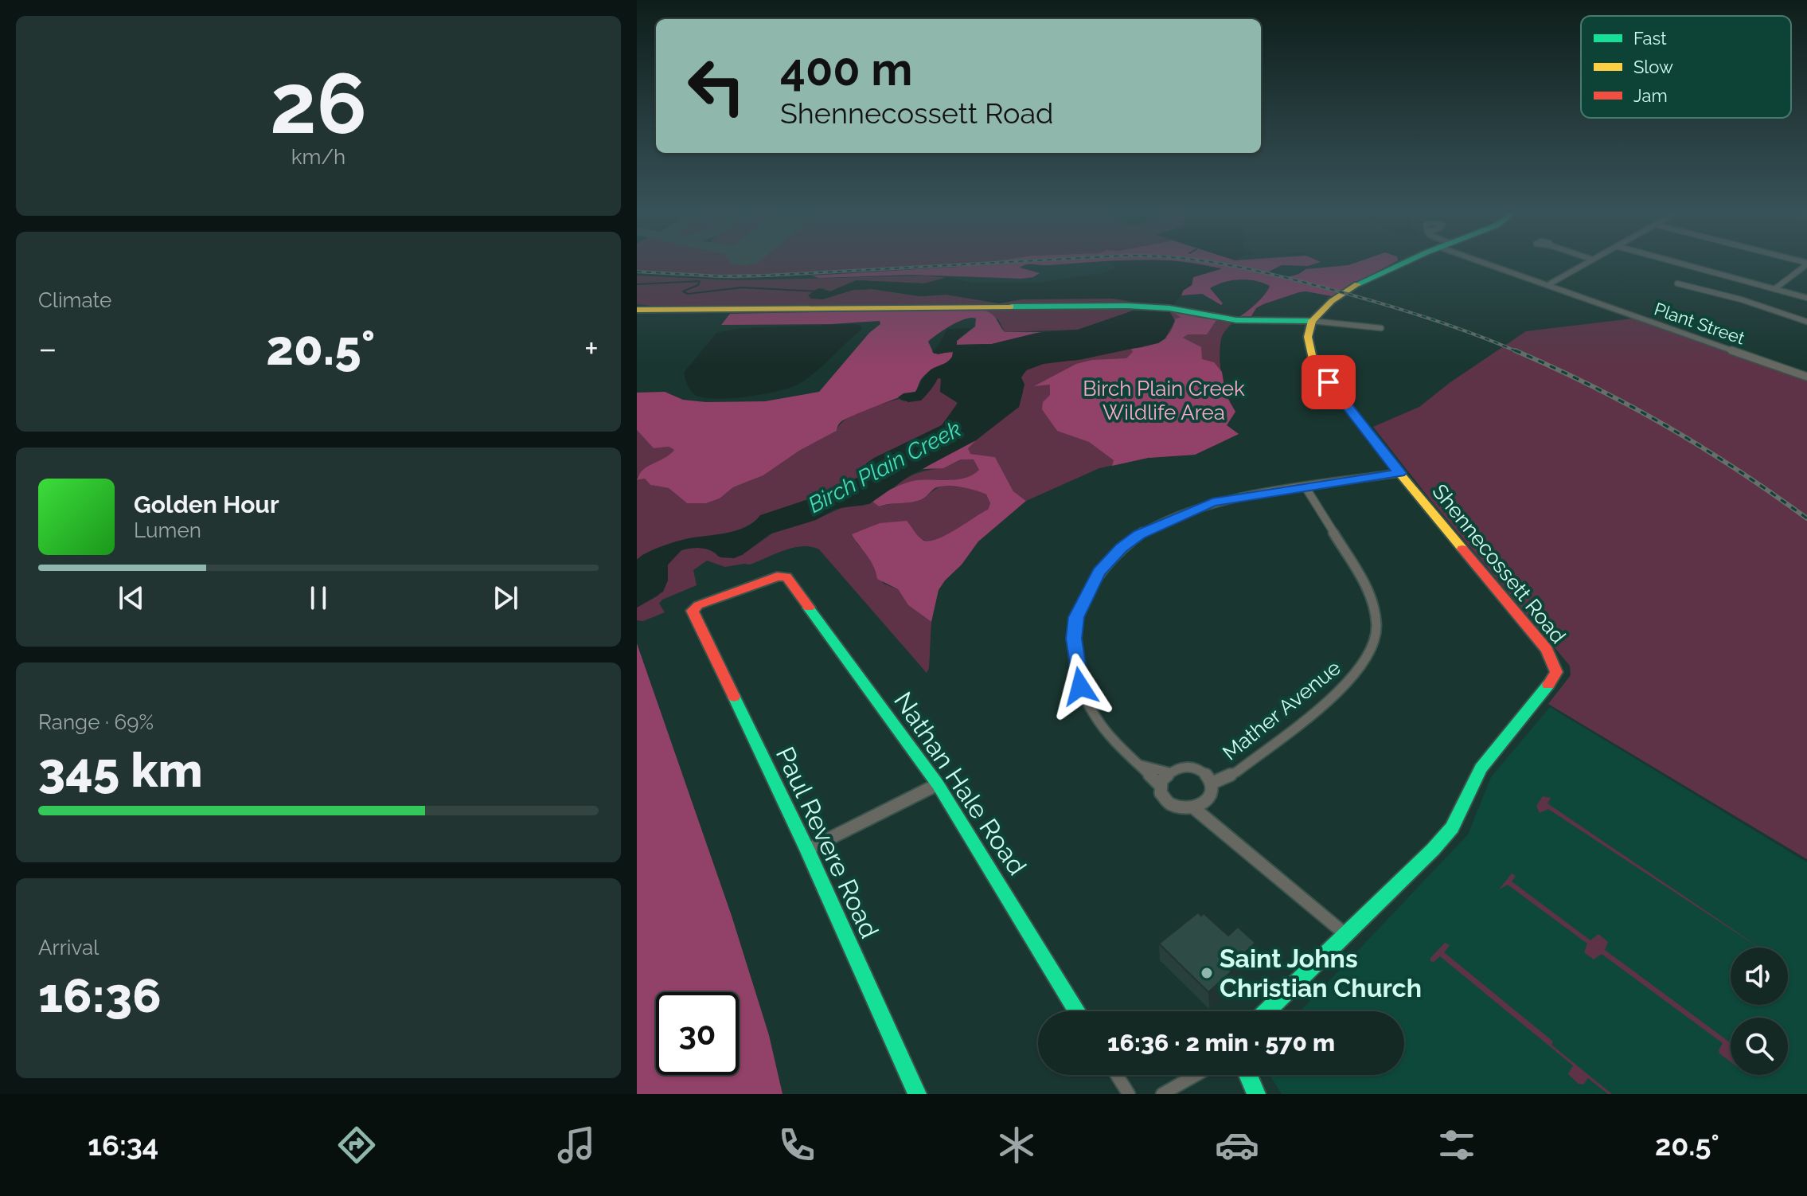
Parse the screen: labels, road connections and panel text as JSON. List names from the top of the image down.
{
  "streets": {
    "street": [
      "Plant Street",
      "Shennecossett Road",
      "Mather Avenue",
      "Nathan Hale Road",
      "Paul Revere Road"
    ]
  },
  "crossings": [
    ["Nathan Hale Road", "Paul Revere Road"]
  ],
  "water": ["Birch Plain Creek"],
  "parks": ["Birch Plain Creek Wildlife Area"],
  "places": ["Saint Johns Christian Church"],
  "legend": ["Fast", "Slow", "Jam"],
  "page": {
    "tile": [
      ["26", "km/h"],
      "Climate",
      ["Range · 69%", "345 km"],
      ["Arrival", "16:36"]
    ],
    "turn": ["400 m", "Shennecossett Road"],
    "heat": ["−", "20.5°", "+"],
    "song": ["Golden Hour", "Lumen"],
    "limit": "30",
    "trip": "16:36 · 2 min · 570 m",
    "tabs": ["16:34", "20.5°"]
  }
}
